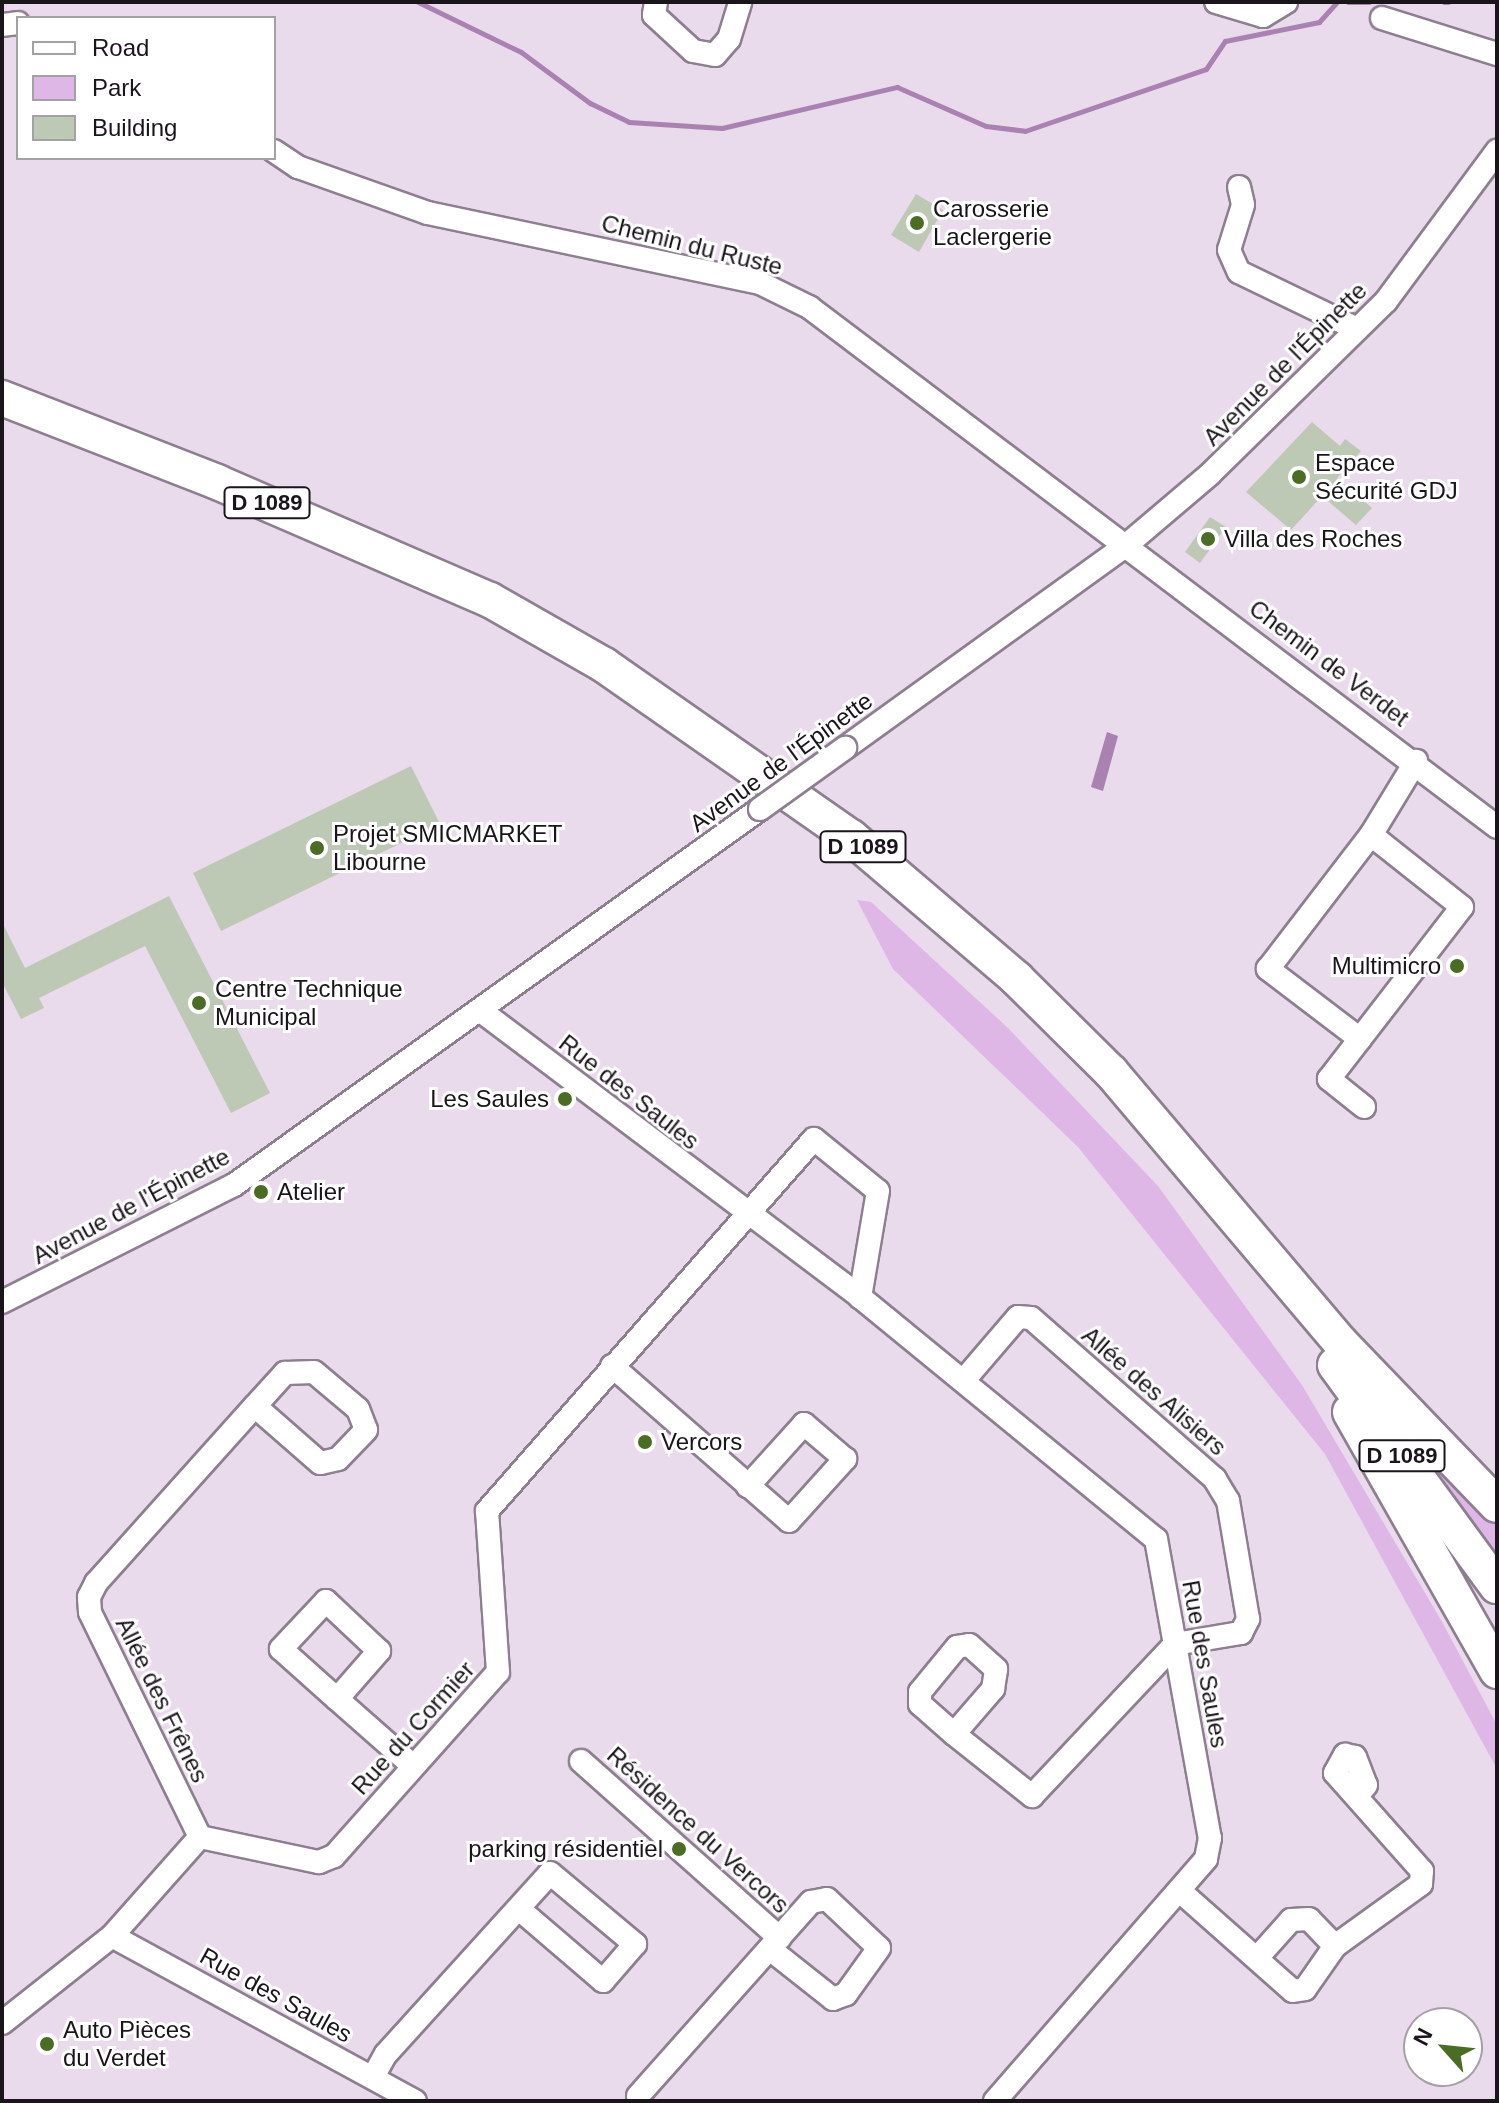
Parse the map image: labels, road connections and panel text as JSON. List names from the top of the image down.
{
  "streets": {
    "highway": ["D 1089"],
    "street": [
      "Chemin du Ruste",
      "Avenue de l'Épinette",
      "Chemin de Verdet",
      "Rue des Saules",
      "Allée des Alisiers",
      "Allée des Frênes",
      "Rue du Cormier",
      "Résidence du Vercors"
    ]
  },
  "crossings": [
    ["Chemin du Ruste", "Avenue de l'Épinette"],
    ["Chemin du Ruste", "Chemin de Verdet"],
    ["Avenue de l'Épinette", "Chemin de Verdet"],
    ["Avenue de l'Épinette", "Rue des Saules"],
    ["Rue des Saules", "Allée des Alisiers"],
    ["Rue des Saules", "Rue du Cormier"],
    ["Allée des Frênes", "Rue du Cormier"]
  ],
  "places": [
    "Carosserie Laclergerie",
    "Espace Sécurité GDJ",
    "Villa des Roches",
    "Projet SMICMARKET Libourne",
    "Multimicro",
    "Centre Technique Municipal",
    "Les Saules",
    "Atelier",
    "Vercors",
    "parking résidentiel",
    "Auto Pièces du Verdet"
  ],
  "legend": ["Road", "Park", "Building"],
  "north": "top left"
}
